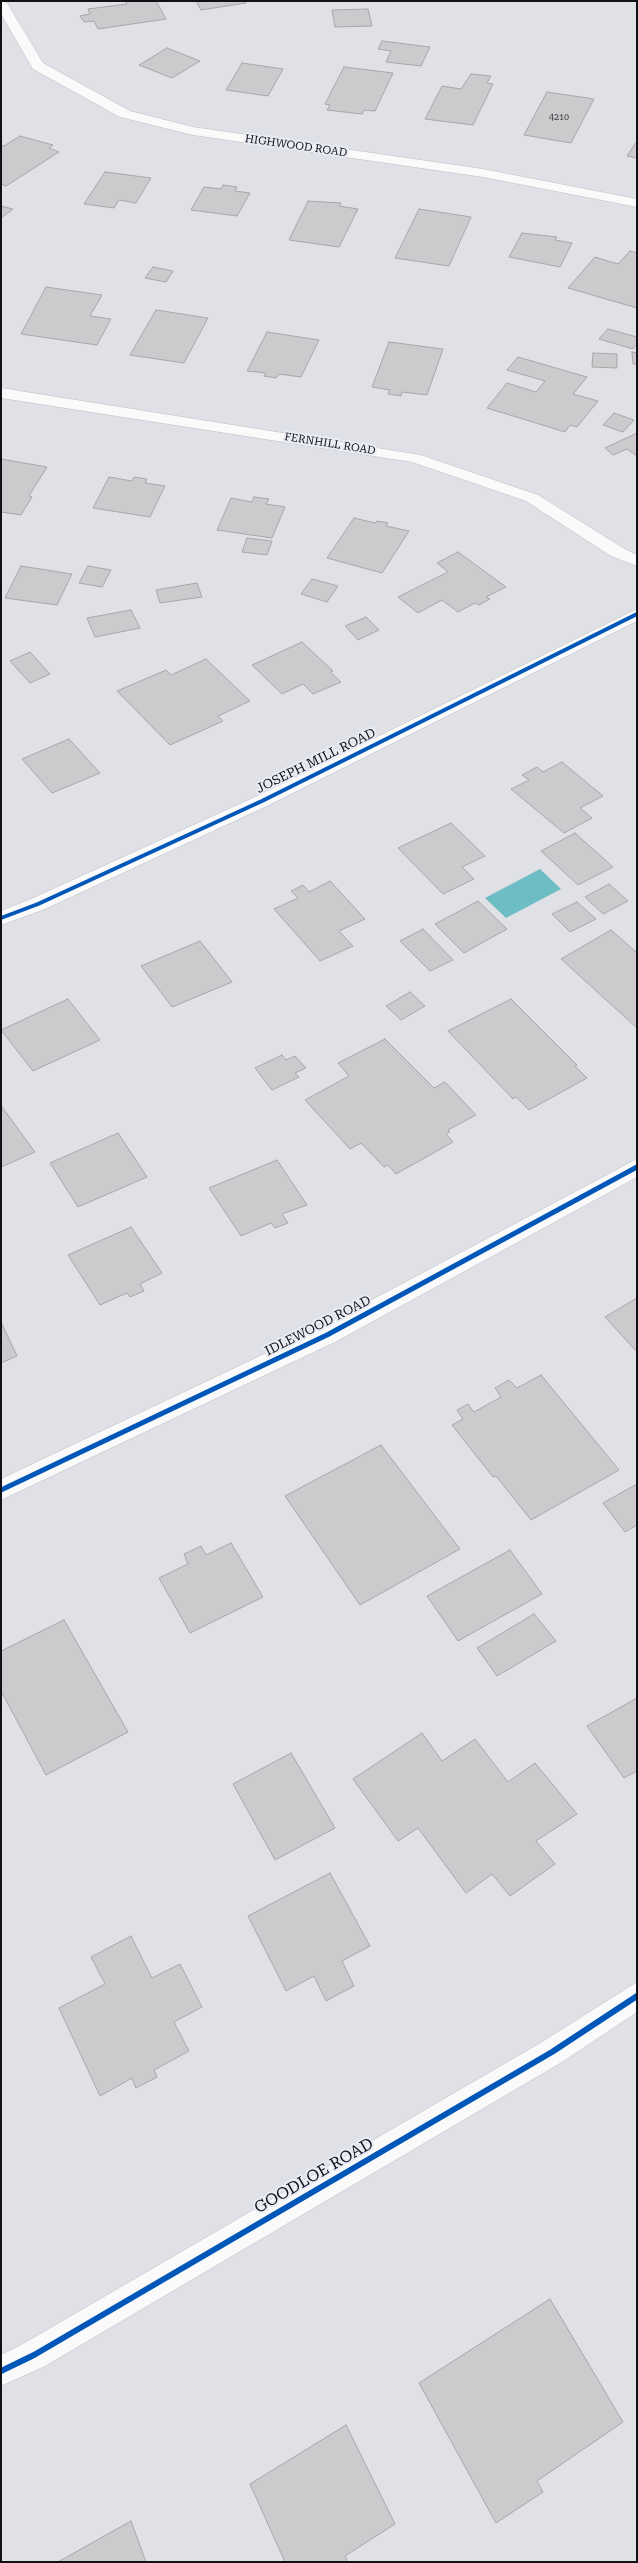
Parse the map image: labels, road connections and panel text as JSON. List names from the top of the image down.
{
  "streets": {
    "street": [
      "HIGHWOOD ROAD",
      "FERNHILL ROAD",
      "JOSEPH MILL ROAD",
      "IDLEWOOD ROAD",
      "GOODLOE ROAD"
    ]
  },
  "house_numbers": ["4210"]
}
